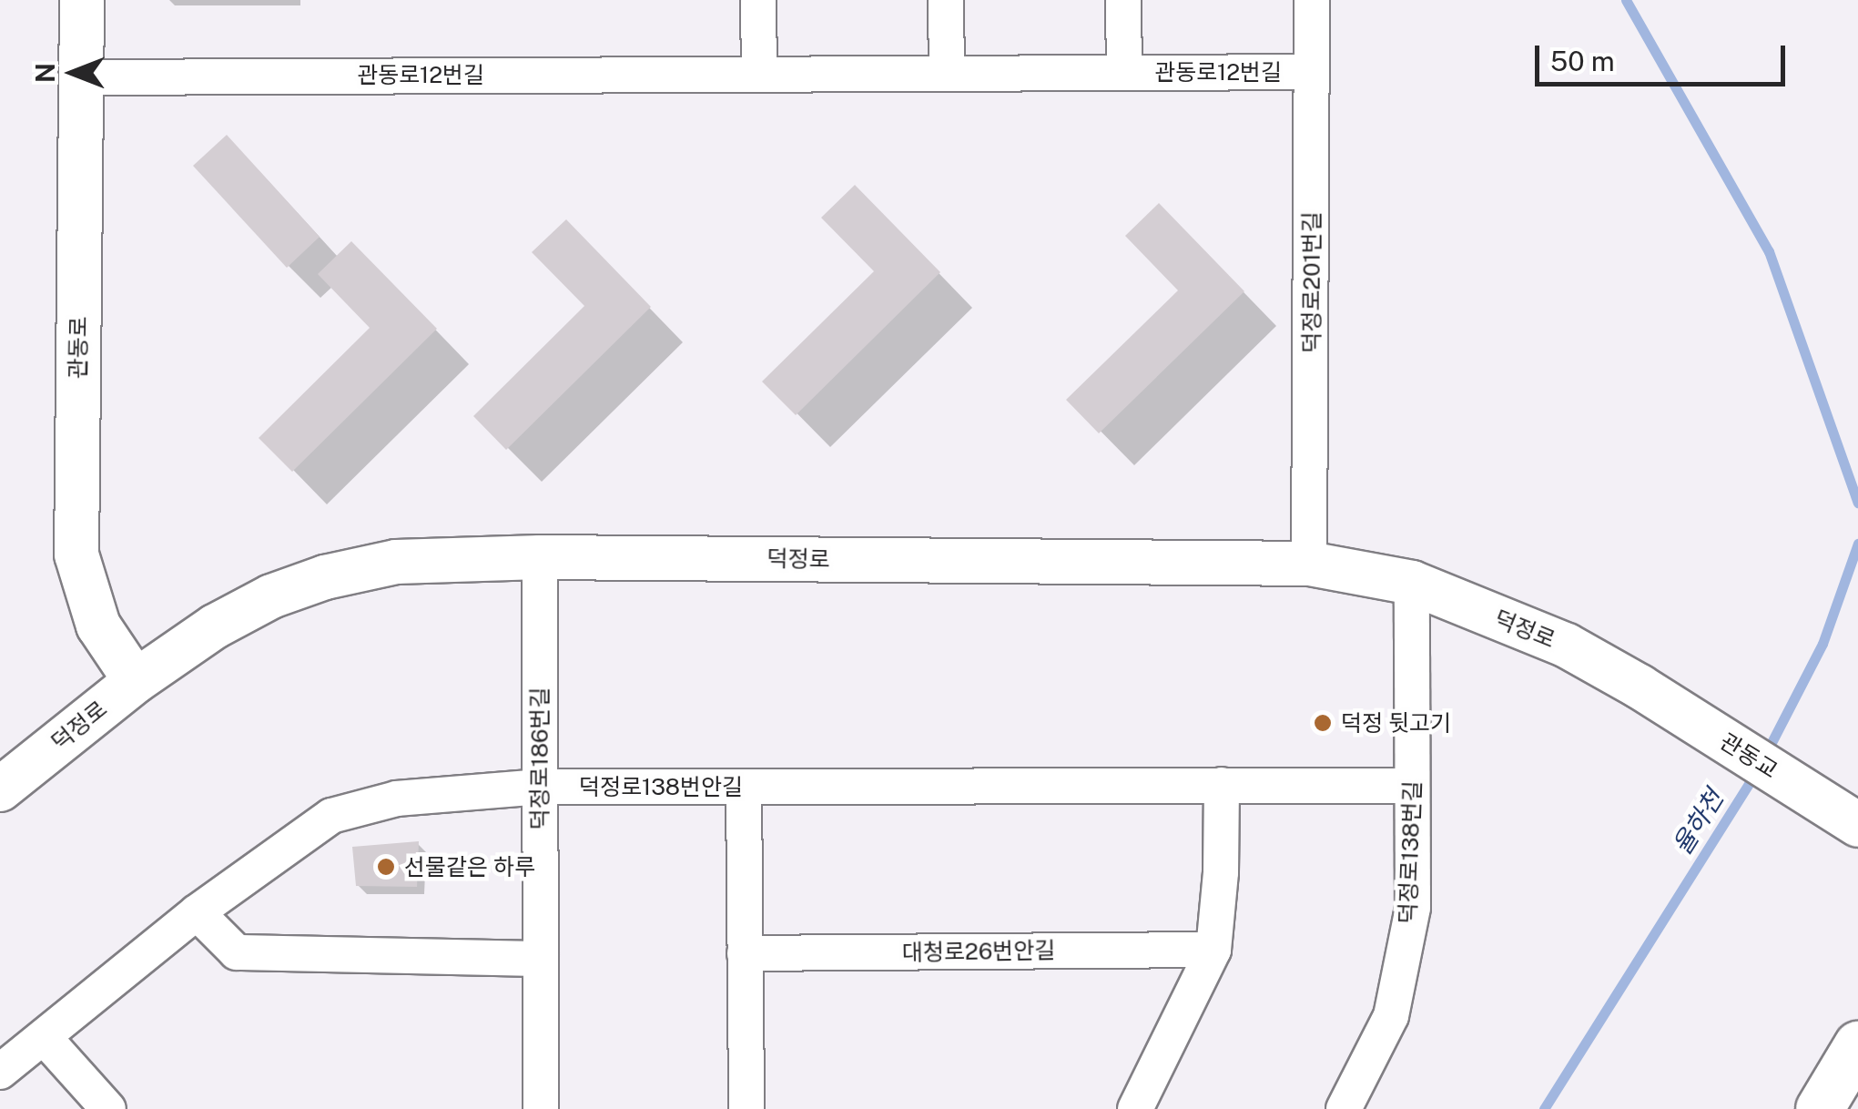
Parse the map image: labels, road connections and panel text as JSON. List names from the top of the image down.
{
  "streets": {
    "street": [
      "관동로12번길",
      "덕정로201번길",
      "관동로",
      "덕정로",
      "관동교",
      "덕정로186번길",
      "덕정로138번안길",
      "덕정로138번길",
      "대청로26번안길"
    ]
  },
  "crossings": [
    ["관동로12번길", "덕정로201번길"],
    ["관동로12번길", "관동로"],
    ["덕정로201번길", "덕정로"],
    ["관동로", "덕정로"],
    ["덕정로", "관동교"],
    ["덕정로", "덕정로186번길"],
    ["덕정로", "덕정로138번길"],
    ["덕정로186번길", "덕정로138번안길"],
    ["덕정로138번안길", "덕정로138번길"]
  ],
  "water": ["율하천"],
  "places": ["덕정 뒷고기", "선물같은 하루"],
  "scale_bar": "50 m",
  "north": "left"
}
